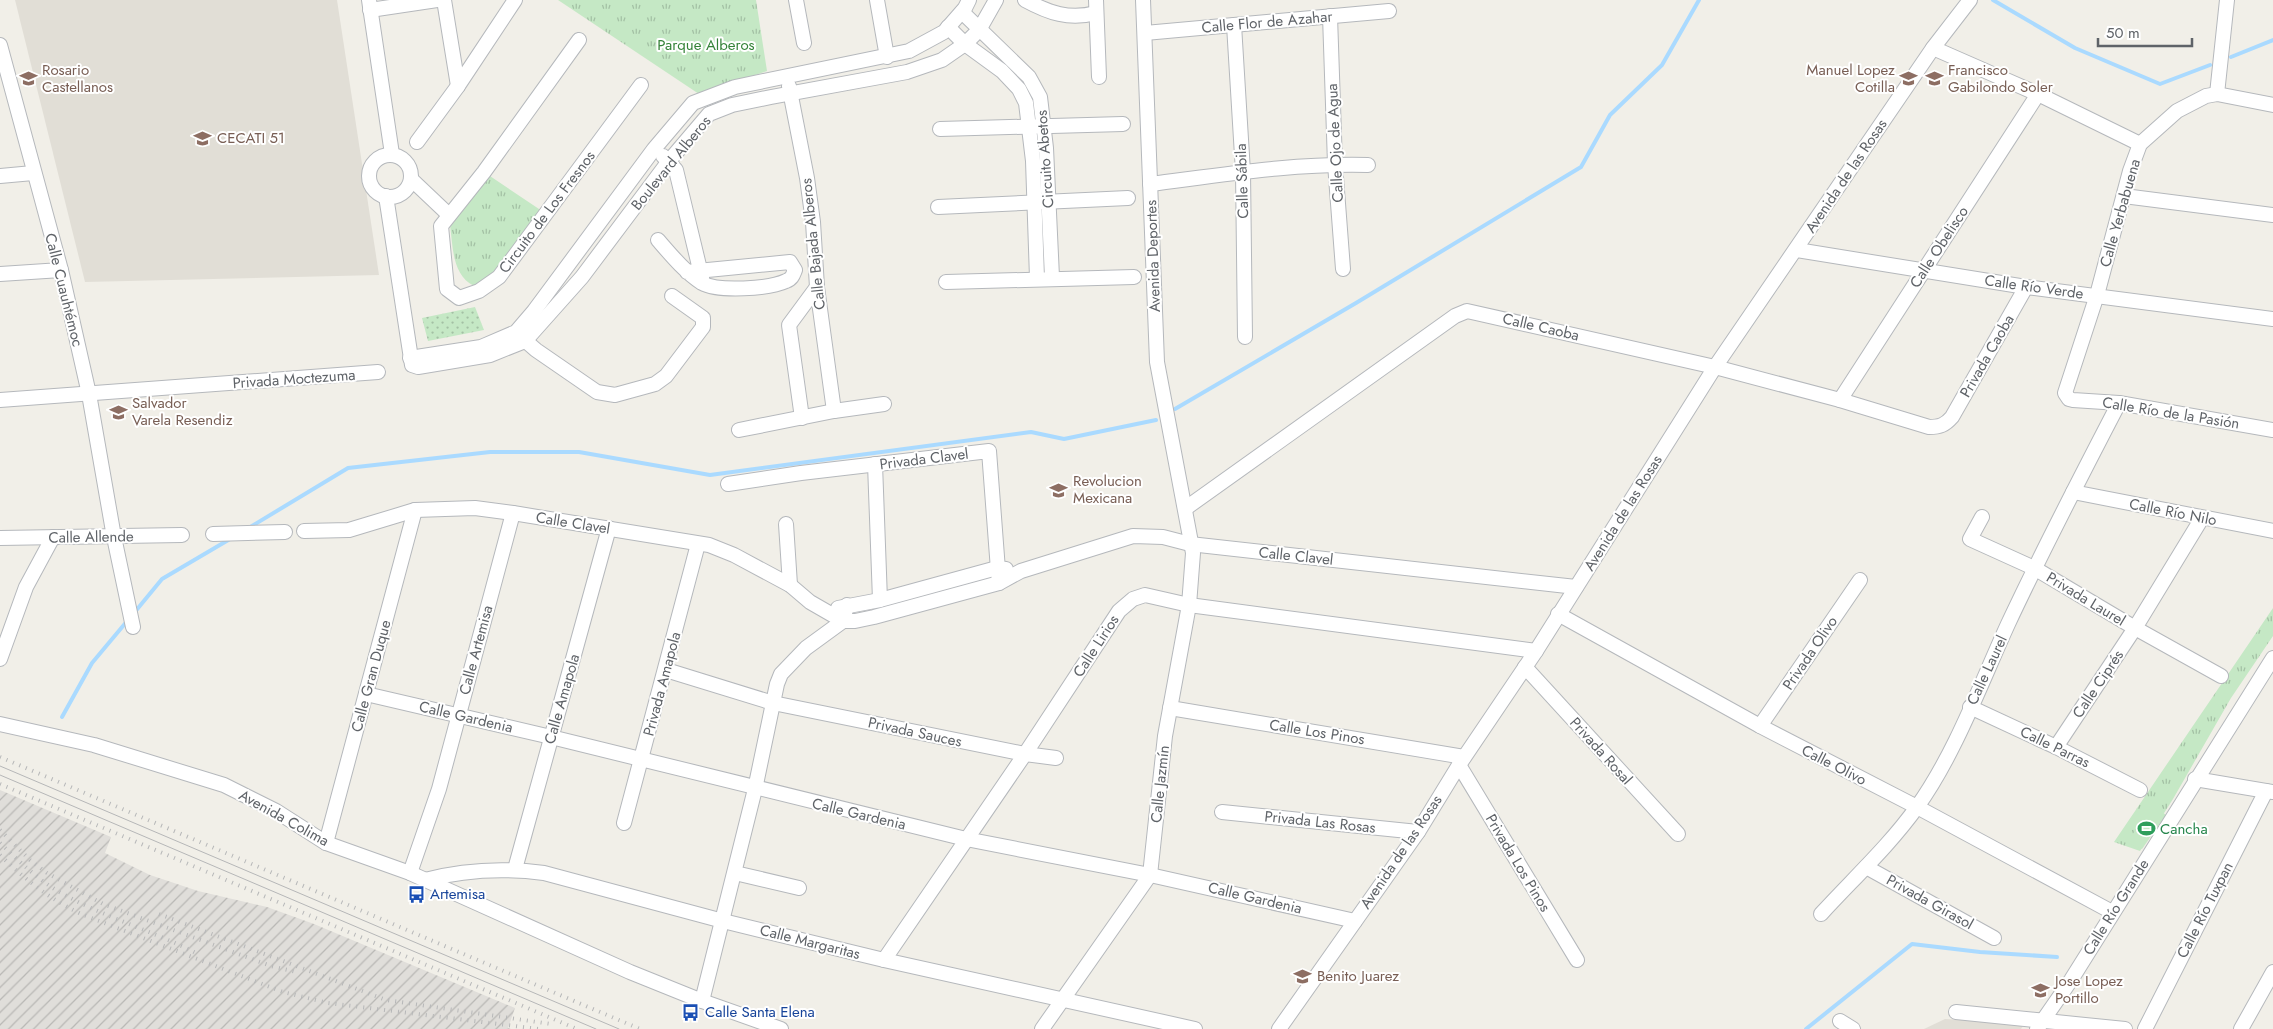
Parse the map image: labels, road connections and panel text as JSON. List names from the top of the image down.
{
  "streets": {
    "street": [
      "Calle Flor de Azahar",
      "Calle Ojo de Agua",
      "Circuito Abetos",
      "Boulevard Alberos",
      "Avenida de las Rosas",
      "Calle Sábila",
      "Circuito de Los Fresnos",
      "Calle Yerbabuena",
      "Calle Bajada Alberos",
      "Calle Obelisco",
      "Avenida Deportes",
      "Calle Río Verde",
      "Calle Cuauhtémoc",
      "Calle Caoba",
      "Privada Caoba",
      "Privada Moctezuma",
      "Calle Río de la Pasión",
      "Privada Clavel",
      "Calle Río Nilo",
      "Calle Clavel",
      "Calle Allende",
      "Privada Laurel",
      "Calle Lirios",
      "Calle Artemisa",
      "Privada Olivo",
      "Calle Laurel",
      "Calle Gran Duque",
      "Privada Amapola",
      "Calle Ciprés",
      "Calle Amapola",
      "Calle Gardenia",
      "Privada Sauces",
      "Calle Los Pinos",
      "Calle Parras",
      "Privada Rosal",
      "Calle Olivo",
      "Calle Jazmín",
      "Avenida Colima",
      "Privada Las Rosas",
      "Privada Los Pinos",
      "Privada Girasol",
      "Calle Río Grande",
      "Calle Río Tuxpan",
      "Calle Margaritas"
    ]
  },
  "crossings": [
    ["Calle Flor de Azahar", "Calle Ojo de Agua"],
    ["Calle Flor de Azahar", "Calle Sábila"],
    ["Calle Flor de Azahar", "Avenida Deportes"],
    ["Circuito Abetos", "Boulevard Alberos"],
    ["Boulevard Alberos", "Calle Bajada Alberos"],
    ["Avenida de las Rosas", "Calle Río Verde"],
    ["Avenida de las Rosas", "Calle Caoba"],
    ["Avenida de las Rosas", "Calle Clavel"],
    ["Avenida de las Rosas", "Calle Lirios"],
    ["Avenida de las Rosas", "Calle Gardenia"],
    ["Avenida de las Rosas", "Calle Los Pinos"],
    ["Avenida de las Rosas", "Privada Rosal"],
    ["Avenida de las Rosas", "Calle Olivo"],
    ["Avenida de las Rosas", "Privada Las Rosas"],
    ["Avenida de las Rosas", "Privada Los Pinos"],
    ["Calle Yerbabuena", "Calle Río Verde"],
    ["Calle Yerbabuena", "Calle Río de la Pasión"],
    ["Calle Obelisco", "Calle Río Verde"],
    ["Calle Obelisco", "Calle Caoba"],
    ["Avenida Deportes", "Calle Caoba"],
    ["Avenida Deportes", "Calle Jazmín"],
    ["Calle Río Verde", "Privada Caoba"],
    ["Calle Cuauhtémoc", "Privada Moctezuma"],
    ["Calle Cuauhtémoc", "Calle Allende"],
    ["Calle Caoba", "Privada Caoba"],
    ["Calle Caoba", "Calle Jazmín"],
    ["Calle Río de la Pasión", "Calle Laurel"],
    ["Privada Clavel", "Calle Clavel"],
    ["Calle Río Nilo", "Calle Laurel"],
    ["Calle Río Nilo", "Calle Ciprés"],
    ["Calle Clavel", "Calle Artemisa"],
    ["Calle Clavel", "Calle Gran Duque"],
    ["Calle Clavel", "Privada Amapola"],
    ["Calle Clavel", "Calle Amapola"],
    ["Calle Clavel", "Calle Jazmín"],
    ["Privada Laurel", "Calle Laurel"],
    ["Privada Laurel", "Calle Ciprés"],
    ["Calle Lirios", "Calle Gardenia"],
    ["Calle Lirios", "Privada Sauces"],
    ["Calle Lirios", "Calle Jazmín"],
    ["Calle Lirios", "Calle Margaritas"],
    ["Calle Artemisa", "Calle Gardenia"],
    ["Calle Artemisa", "Avenida Colima"],
    ["Privada Olivo", "Calle Olivo"],
    ["Calle Laurel", "Calle Parras"],
    ["Calle Laurel", "Calle Olivo"],
    ["Calle Laurel", "Privada Girasol"],
    ["Calle Gran Duque", "Calle Gardenia"],
    ["Calle Gran Duque", "Avenida Colima"],
    ["Privada Amapola", "Calle Gardenia"],
    ["Privada Amapola", "Privada Sauces"],
    ["Calle Ciprés", "Calle Parras"],
    ["Calle Amapola", "Calle Gardenia"],
    ["Calle Amapola", "Calle Margaritas"],
    ["Calle Gardenia", "Calle Jazmín"],
    ["Calle Los Pinos", "Calle Jazmín"],
    ["Calle Los Pinos", "Privada Los Pinos"],
    ["Calle Olivo", "Calle Río Grande"],
    ["Calle Jazmín", "Calle Margaritas"],
    ["Avenida Colima", "Calle Margaritas"]
  ],
  "parks": ["Parque Alberos"],
  "places": {
    "school or university": [
      "Rosario Castellanos",
      "Manuel Lopez Cotilla",
      "Francisco Gabilondo Soler",
      "CECATI 51",
      "Salvador Varela Resendiz",
      "Revolucion Mexicana",
      "Benito Juarez",
      "Jose Lopez Portillo"
    ],
    "sports": ["Cancha"],
    "bus stop": ["Artemisa", "Calle Santa Elena"]
  },
  "scale_bar": "50 m"
}
